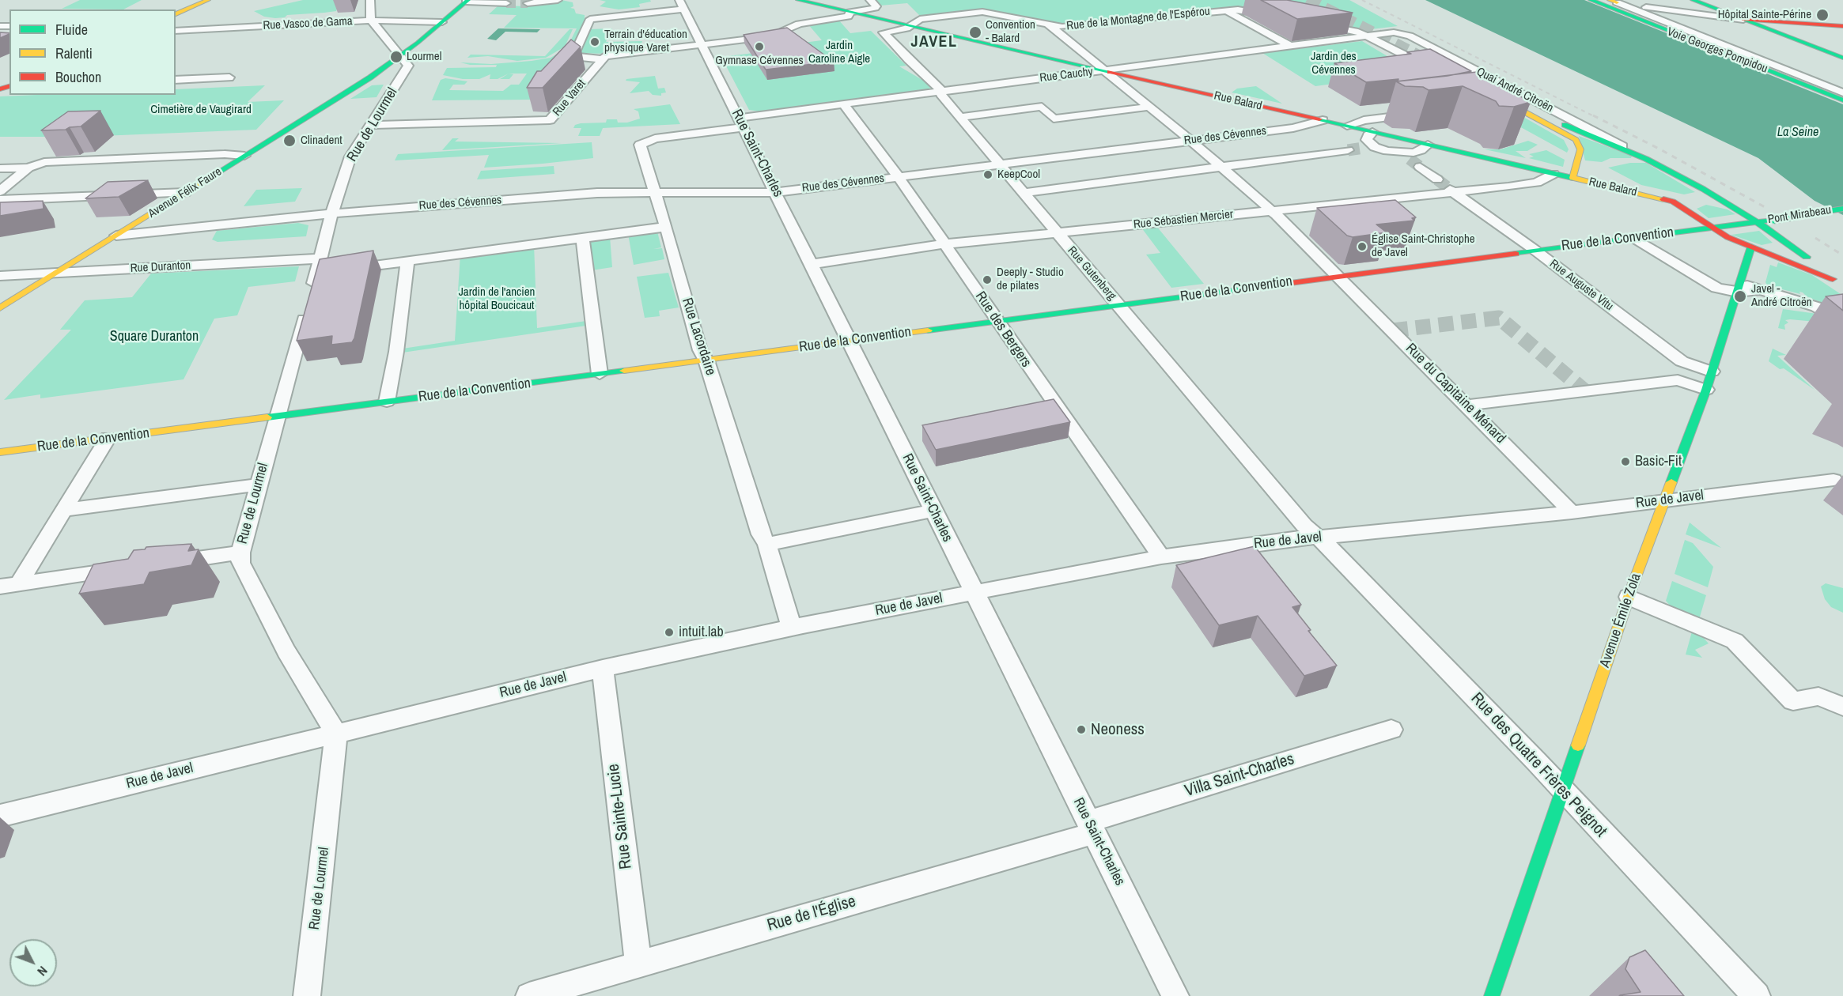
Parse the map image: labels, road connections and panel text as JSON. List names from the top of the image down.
{
  "streets": {
    "main road": [
      "Voie Georges Pompidou",
      "Quai André Citroën",
      "Rue Balard",
      "Avenue Félix Faure",
      "Pont Mirabeau",
      "Rue de la Convention",
      "Avenue Émile Zola"
    ],
    "street": [
      "Rue de la Montagne de l'Espérou",
      "Rue Vasco de Gama",
      "Rue Cauchy",
      "Rue Varet",
      "Rue de Lourmel",
      "Rue des Cévennes",
      "Rue Saint-Charles",
      "Rue Sébastien Mercier",
      "Rue Duranton",
      "Rue Gutenberg",
      "Rue Auguste Vitu",
      "Rue des Bergers",
      "Rue Lacordaire",
      "Rue du Capitaine Ménard",
      "Rue de Javel",
      "Rue des Quatre Frères Peignot",
      "Villa Saint-Charles",
      "Rue Sainte-Lucie",
      "Rue de l'Église"
    ]
  },
  "crossings": [
    ["Rue de la Montagne de l'Espérou", "Rue Balard"],
    ["Rue de la Montagne de l'Espérou", "Rue Gutenberg"],
    ["Rue de la Montagne de l'Espérou", "Rue du Capitaine Ménard"],
    ["Rue Cauchy", "Quai André Citroën"],
    ["Rue Cauchy", "Rue Balard"],
    ["Rue Cauchy", "Rue Saint-Charles"],
    ["Rue Cauchy", "Rue Gutenberg"],
    ["Rue Cauchy", "Rue des Bergers"],
    ["Rue Cauchy", "Rue Lacordaire"],
    ["Rue Cauchy", "Rue du Capitaine Ménard"],
    ["Quai André Citroën", "Rue Balard"],
    ["Quai André Citroën", "Pont Mirabeau"],
    ["Quai André Citroën", "Rue de la Convention"],
    ["Quai André Citroën", "Avenue Émile Zola"],
    ["Rue Varet", "Rue de Lourmel"],
    ["Rue Balard", "Rue des Cévennes"],
    ["Rue Balard", "Pont Mirabeau"],
    ["Rue Balard", "Rue Sébastien Mercier"],
    ["Rue Balard", "Rue de la Convention"],
    ["Rue Balard", "Rue Gutenberg"],
    ["Rue Balard", "Rue du Capitaine Ménard"],
    ["Rue de Lourmel", "Rue des Cévennes"],
    ["Rue de Lourmel", "Avenue Félix Faure"],
    ["Rue de Lourmel", "Rue de la Convention"],
    ["Rue de Lourmel", "Rue Duranton"],
    ["Rue de Lourmel", "Rue de Javel"],
    ["Rue des Cévennes", "Rue Saint-Charles"],
    ["Rue des Cévennes", "Avenue Félix Faure"],
    ["Rue des Cévennes", "Rue Gutenberg"],
    ["Rue des Cévennes", "Rue des Bergers"],
    ["Rue des Cévennes", "Rue Lacordaire"],
    ["Rue des Cévennes", "Rue du Capitaine Ménard"],
    ["Rue Saint-Charles", "Rue Sébastien Mercier"],
    ["Rue Saint-Charles", "Rue de la Convention"],
    ["Rue Saint-Charles", "Rue Lacordaire"],
    ["Rue Saint-Charles", "Rue de Javel"],
    ["Rue Saint-Charles", "Villa Saint-Charles"],
    ["Rue Saint-Charles", "Rue de l'Église"],
    ["Avenue Félix Faure", "Rue Duranton"],
    ["Pont Mirabeau", "Rue de la Convention"],
    ["Rue Sébastien Mercier", "Rue Gutenberg"],
    ["Rue Sébastien Mercier", "Rue Auguste Vitu"],
    ["Rue Sébastien Mercier", "Rue des Bergers"],
    ["Rue Sébastien Mercier", "Rue du Capitaine Ménard"],
    ["Rue de la Convention", "Rue Gutenberg"],
    ["Rue de la Convention", "Rue Auguste Vitu"],
    ["Rue de la Convention", "Rue des Bergers"],
    ["Rue de la Convention", "Rue Lacordaire"],
    ["Rue de la Convention", "Rue du Capitaine Ménard"],
    ["Rue Gutenberg", "Rue de Javel"],
    ["Rue Gutenberg", "Rue des Quatre Frères Peignot"],
    ["Rue Auguste Vitu", "Avenue Émile Zola"],
    ["Rue des Bergers", "Rue de Javel"],
    ["Rue Lacordaire", "Rue de Javel"],
    ["Rue du Capitaine Ménard", "Rue de Javel"],
    ["Rue de Javel", "Avenue Émile Zola"],
    ["Rue de Javel", "Rue des Quatre Frères Peignot"],
    ["Rue de Javel", "Rue Sainte-Lucie"],
    ["Avenue Émile Zola", "Rue des Quatre Frères Peignot"],
    ["Villa Saint-Charles", "Rue de l'Église"],
    ["Rue Sainte-Lucie", "Rue de l'Église"]
  ],
  "districts": ["JAVEL"],
  "water": ["La Seine"],
  "parks": [
    "Jardin Caroline Aigle",
    "Jardin des Cévennes",
    "Cimetière de Vaugirard",
    "Jardin de l'ancien hôpital Boucicaut",
    "Square Duranton"
  ],
  "places": [
    "Hôpital Sainte-Périne",
    "Convention - Balard",
    "Terrain d'éducation physique Varet",
    "Gymnase Cévennes",
    "Lourmel",
    "Clinadent",
    "KeepCool",
    "Église Saint-Christophe de Javel",
    "Deeply - Studio de pilates",
    "Javel - André Citroën",
    "Basic-Fit",
    "intuit.lab",
    "Neoness"
  ],
  "legend": ["Fluide", "Ralenti", "Bouchon"],
  "north": "bottom right"
}
